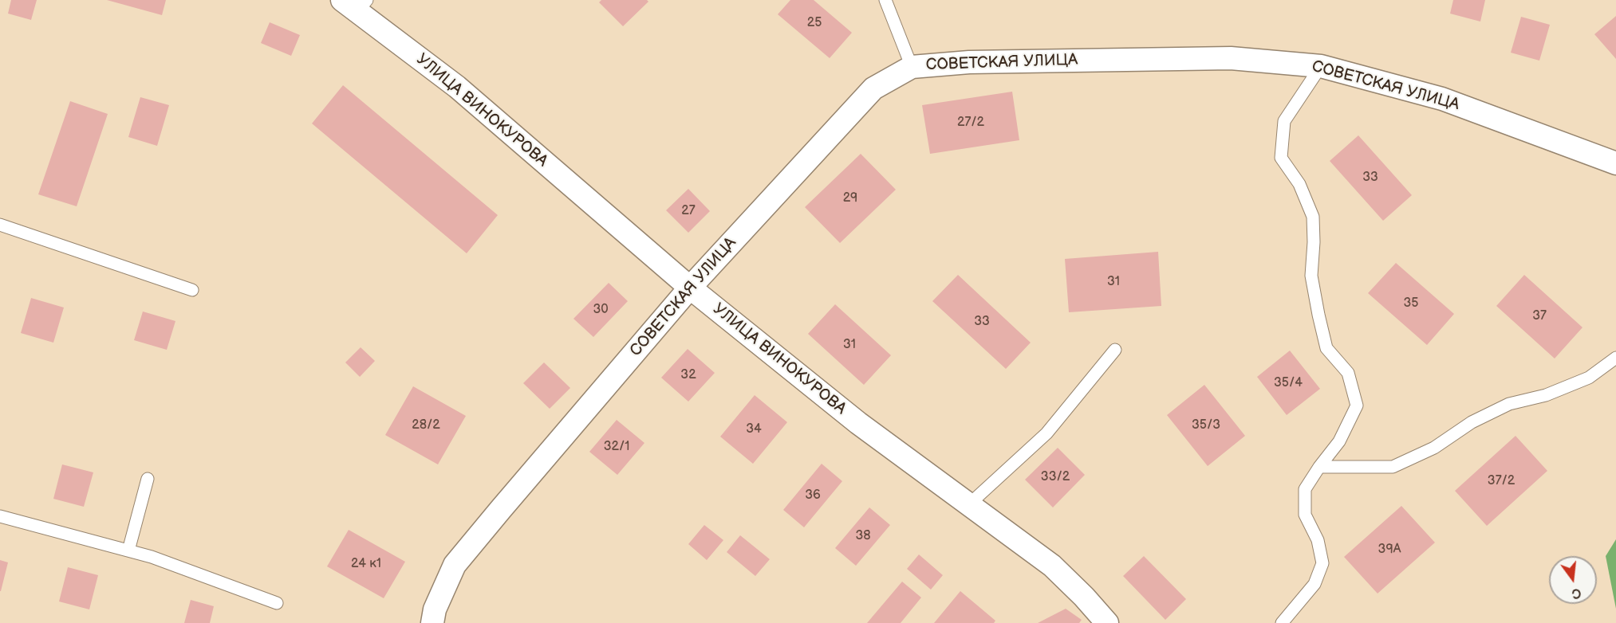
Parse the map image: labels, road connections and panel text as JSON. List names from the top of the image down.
{
  "streets": {
    "street": ["СОВЕТСКАЯ УЛИЦА", "УЛИЦА ВИНОКУРОВА"]
  },
  "crossings": [
    ["СОВЕТСКАЯ УЛИЦА", "УЛИЦА ВИНОКУРОВА"]
  ],
  "house_numbers": [
    "25",
    "27/2",
    "33",
    "29",
    "27",
    "31",
    "35",
    "30",
    "37",
    "33",
    "31",
    "32",
    "35/4",
    "28/2",
    "35/3",
    "34",
    "32/1",
    "33/2",
    "37/2",
    "36",
    "38",
    "39А",
    "24 к1"
  ],
  "north": "bottom"
}
